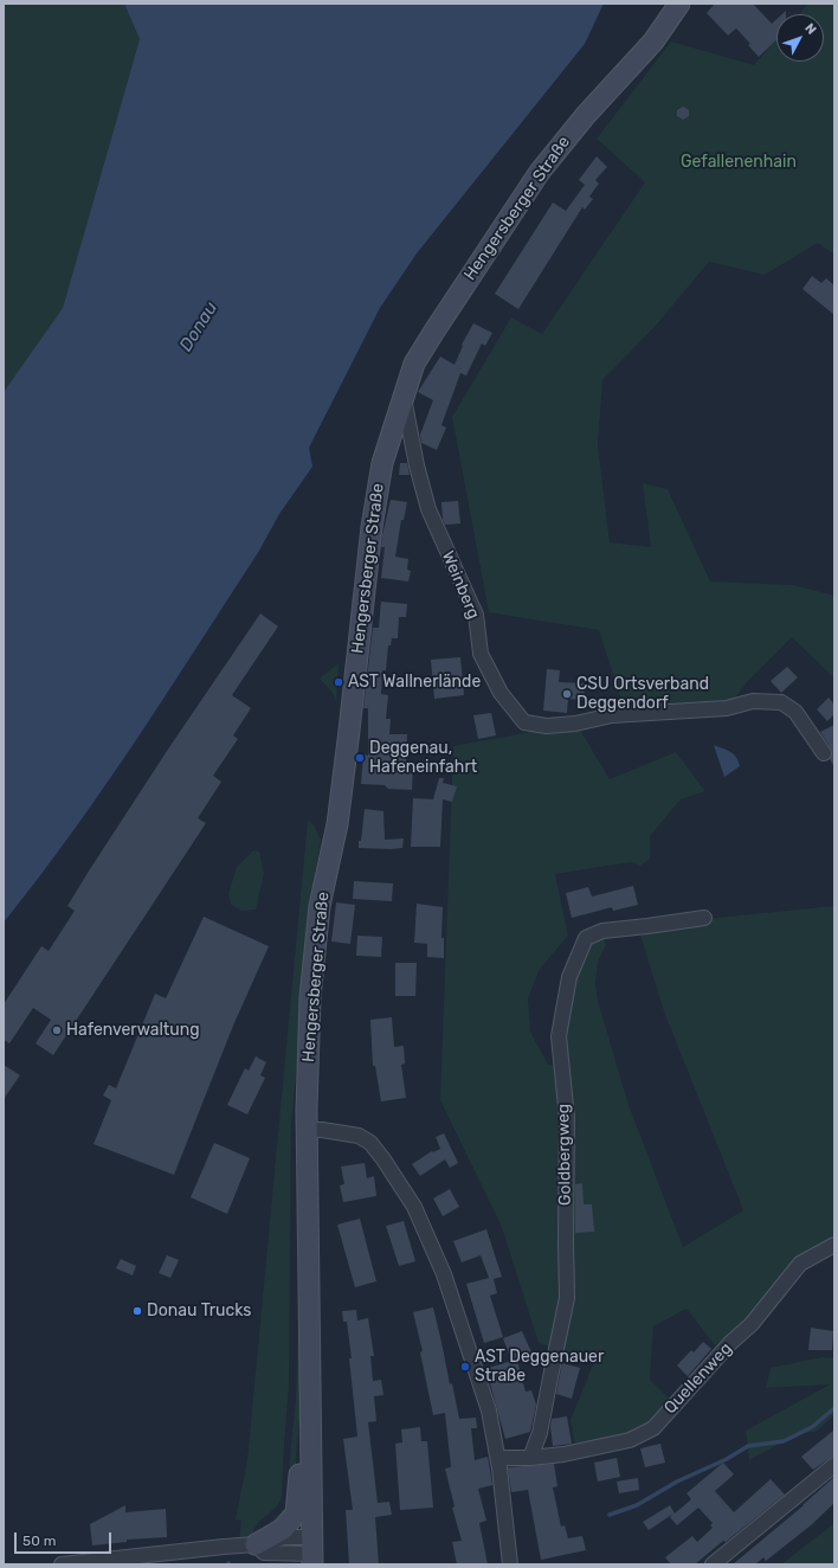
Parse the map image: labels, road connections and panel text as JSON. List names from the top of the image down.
{
  "streets": {
    "main road": ["Hengersberger Straße"],
    "street": ["Weinberg", "Goldbergweg", "Quellenweg"]
  },
  "crossings": [
    ["Hengersberger Straße", "Weinberg"],
    ["Goldbergweg", "Quellenweg"]
  ],
  "water": ["Donau"],
  "parks": ["Gefallenenhain"],
  "places": [
    "AST Wallnerlände",
    "CSU Ortsverband Deggendorf",
    "Deggenau, Hafeneinfahrt",
    "Hafenverwaltung",
    "Donau Trucks",
    "AST Deggenauer Straße"
  ],
  "scale_bar": "50 m",
  "north": "top right"
}
